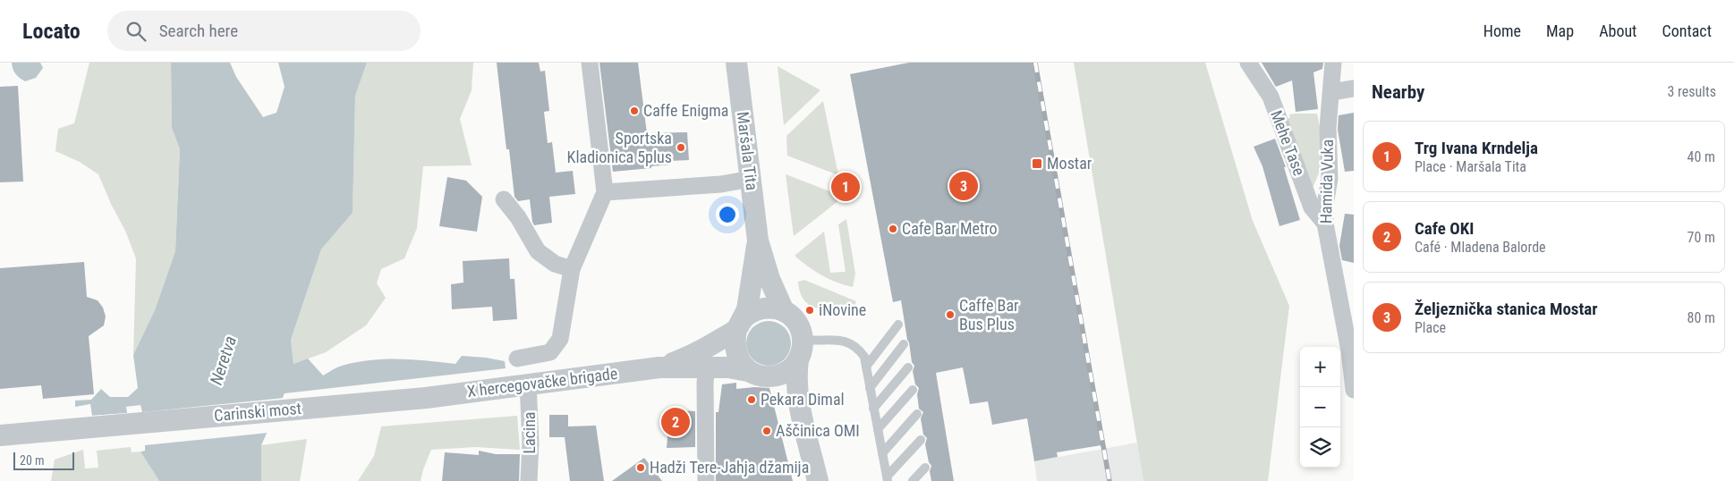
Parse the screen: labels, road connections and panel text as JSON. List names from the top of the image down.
{
  "streets": {
    "street": [
      "Mehe Tase",
      "Maršala Tita",
      "Hamida Vuka",
      "X hercegovačke brigade",
      "Carinski most",
      "Lacina"
    ]
  },
  "crossings": [
    ["Mehe Tase", "Hamida Vuka"],
    ["Maršala Tita", "X hercegovačke brigade"],
    ["X hercegovačke brigade", "Carinski most"],
    ["X hercegovačke brigade", "Lacina"]
  ],
  "water": ["Neretva"],
  "places": {
    "other": [
      "Caffe Enigma",
      "Sportska Kladionica 5plus",
      "Cafe Bar Metro",
      "iNovine",
      "Caffe Bar Bus Plus",
      "Pekara Dimal",
      "Aščinica OMI",
      "Hadži Tere-Jahja džamija"
    ],
    "transit": ["Mostar"]
  },
  "scale_bar": "20 m",
  "page": {
    "header": "Locato",
    "search": "Search here",
    "nav": [
      "Home",
      "Map",
      "About",
      "Contact"
    ],
    "heading": ["Nearby", "3 results"],
    "list": [
      {
        "mark": "1",
        "name": "Trg Ivana Krndelja",
        "note": "Place · Maršala Tita",
        "value": "40 m"
      },
      {
        "mark": "2",
        "name": "Cafe OKI",
        "note": "Café · Mladena Balorde",
        "value": "70 m"
      },
      {
        "mark": "3",
        "name": "Željeznička stanica Mostar",
        "note": "Place",
        "value": "80 m"
      }
    ],
    "pins": ["3", "1", "2"],
    "map_buttons": ["+", "−"],
    "scale": "20 m"
  }
}
